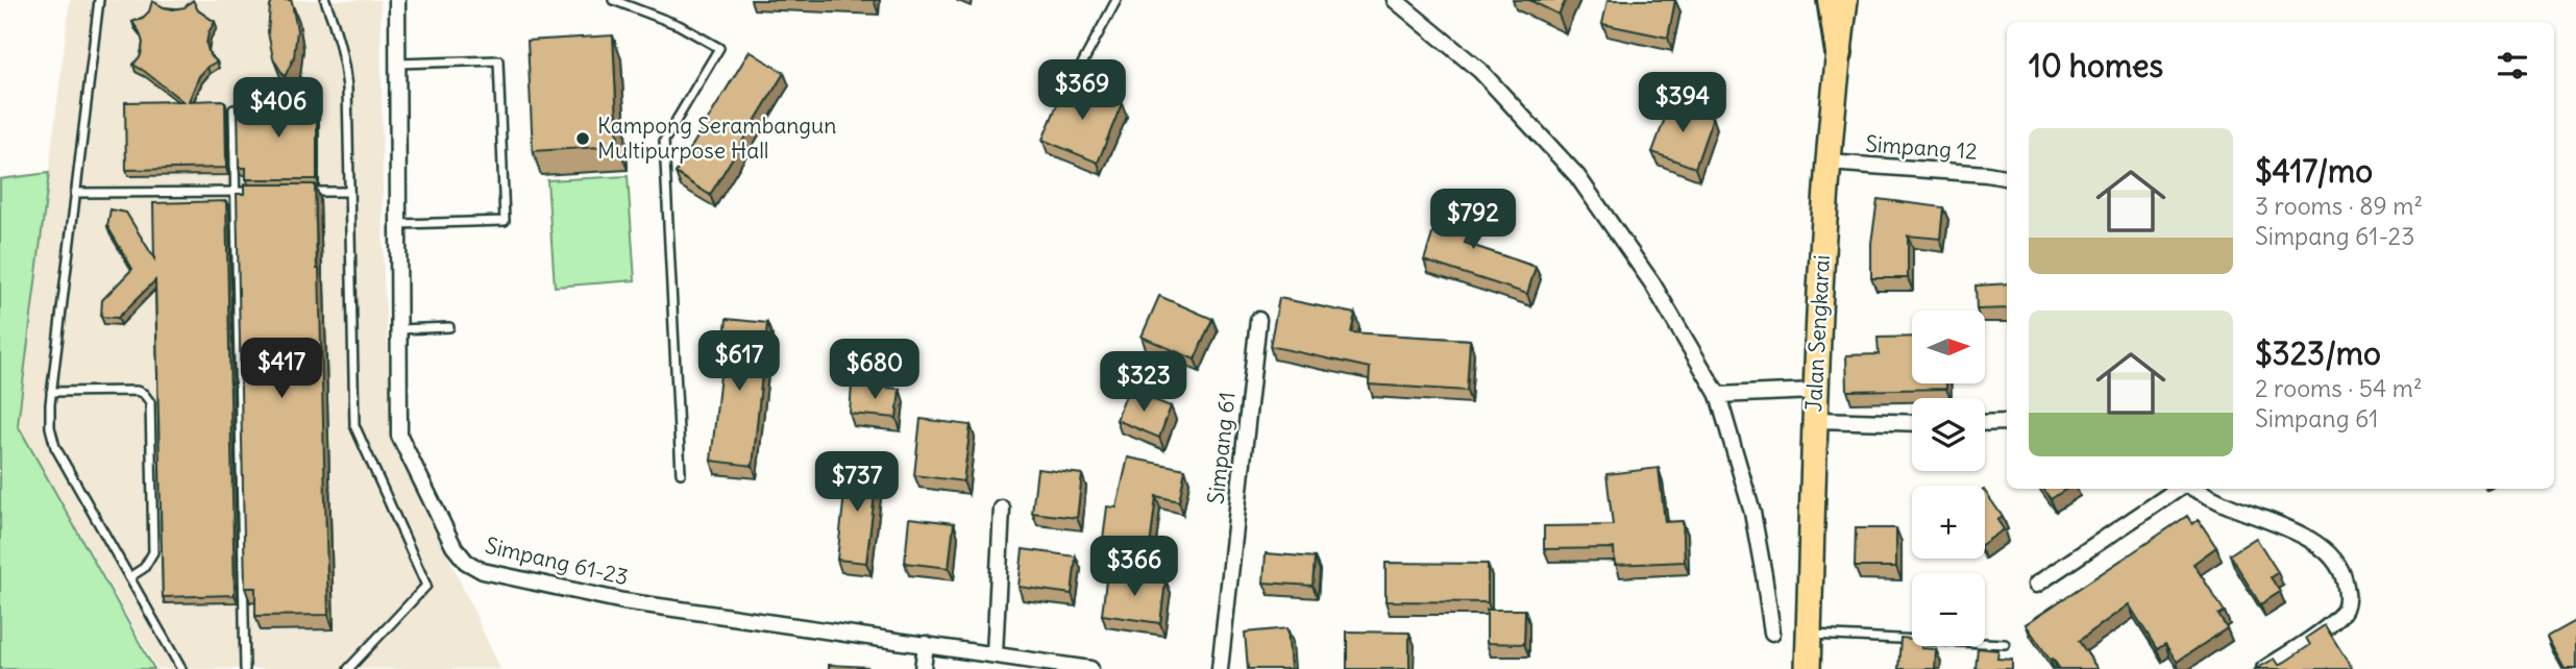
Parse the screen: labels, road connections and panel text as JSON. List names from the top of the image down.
{
  "streets": {
    "main road": ["Jalan Sengkarai"],
    "street": ["Simpang 12", "Simpang 61", "Simpang 61-23"]
  },
  "crossings": [
    ["Simpang 12", "Jalan Sengkarai"]
  ],
  "places": ["Kampong Serambangun Multipurpose Hall"],
  "north": "right",
  "page": {
    "heading": "10 homes",
    "price": [
      "$369",
      "$394",
      "$406",
      "$792",
      "$617",
      "$417",
      "$680",
      "$323",
      "$737",
      "$366"
    ],
    "list": [
      {
        "name": "$417/mo",
        "note": "3 rooms · 89 m² · Simpang 61-23"
      },
      {
        "name": "$323/mo",
        "note": "2 rooms · 54 m² · Simpang 61"
      }
    ],
    "map_buttons": ["+", "−"]
  }
}
